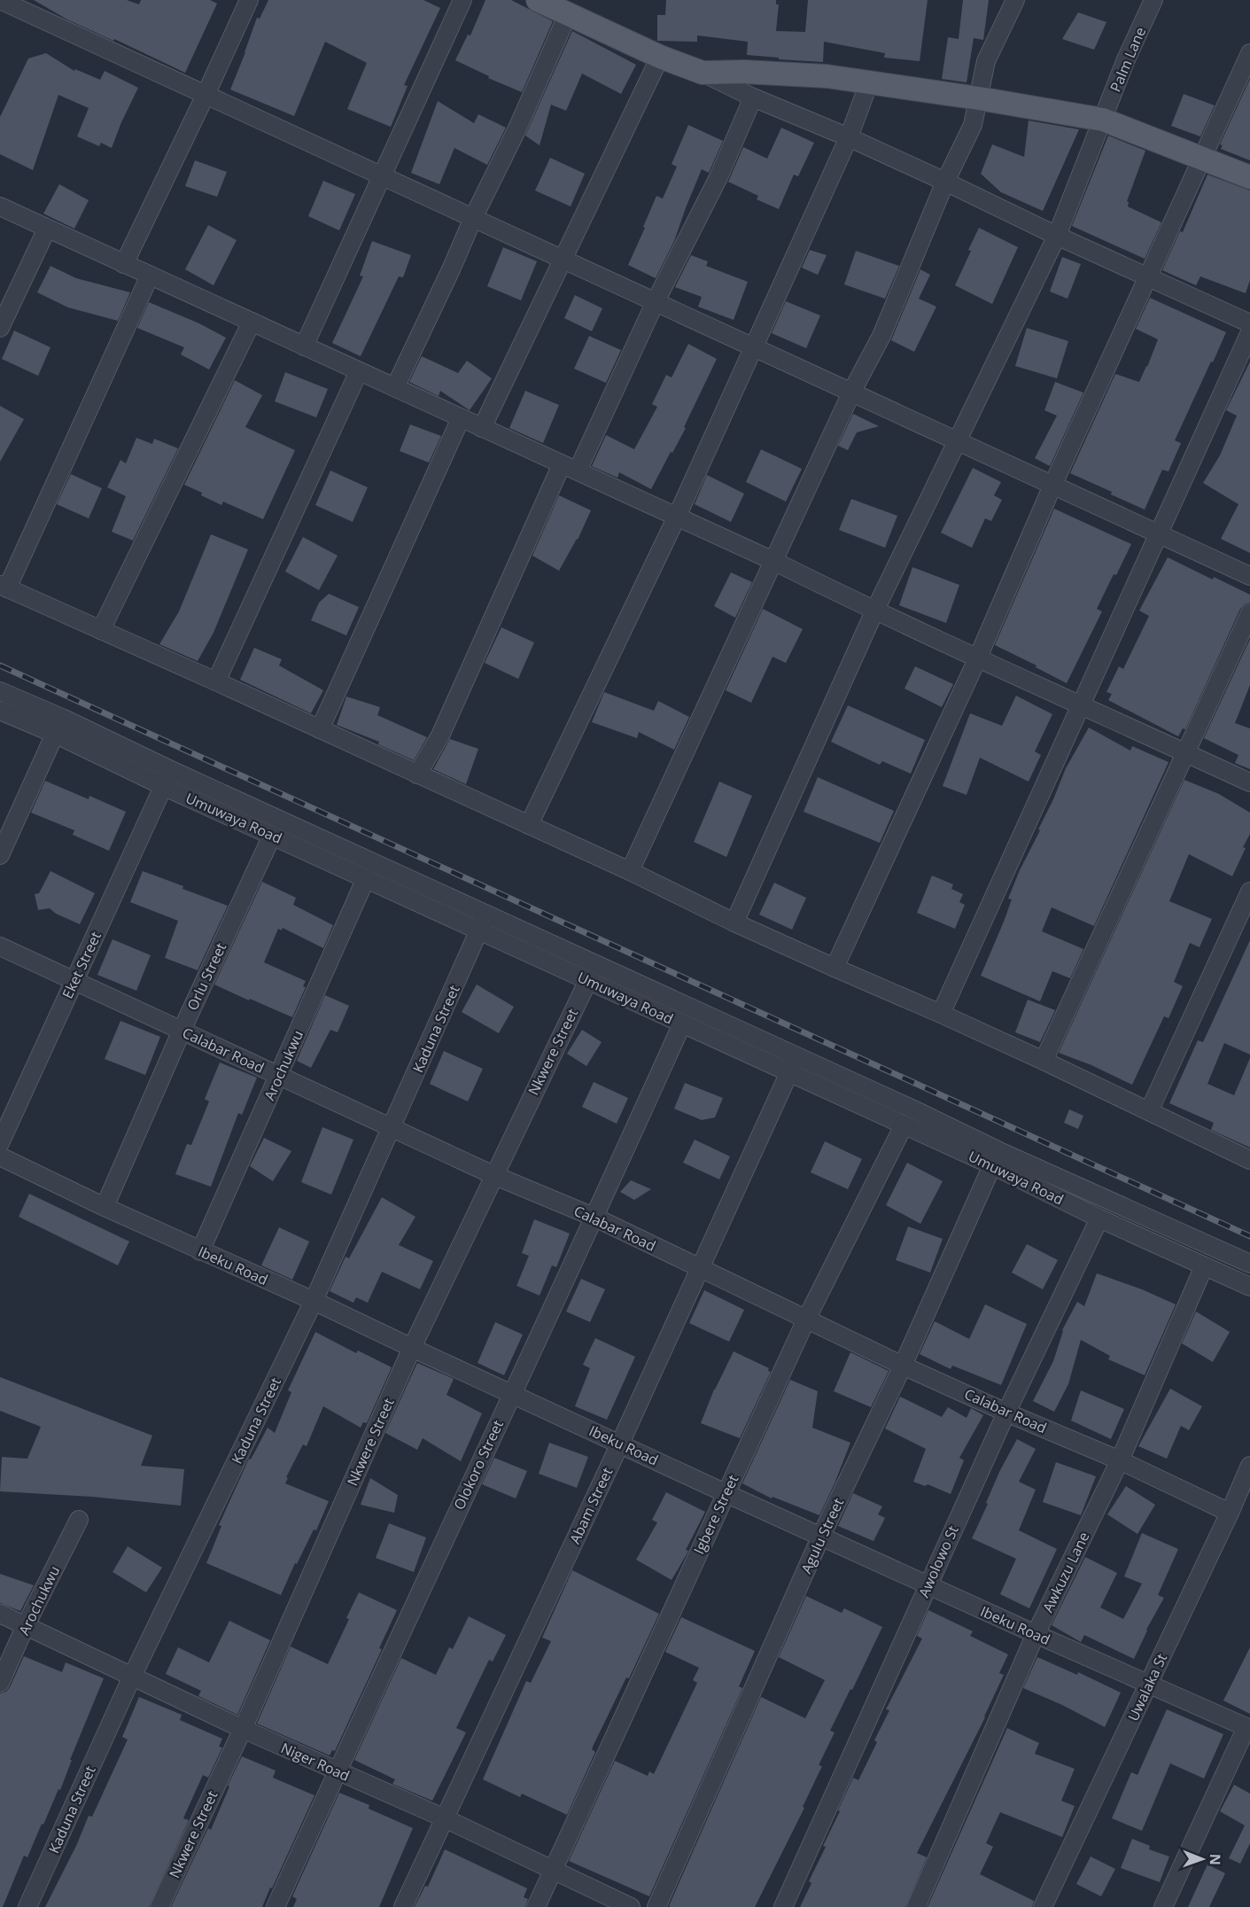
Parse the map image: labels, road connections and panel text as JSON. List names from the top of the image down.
{
  "streets": {
    "street": [
      "Palm Lane",
      "Umuwaya Road",
      "Eket Street",
      "Orlu Street",
      "Kaduna Street",
      "Calabar Road",
      "Nkwere Street",
      "Arochukwu",
      "Ibeku Road",
      "Olokoro Street",
      "Abam Street",
      "Igbere Street",
      "Agulu Street",
      "Awolowo St",
      "Awkuzu Lane",
      "Uwalaka St",
      "Niger Road"
    ]
  },
  "crossings": [
    ["Umuwaya Road", "Eket Street"],
    ["Umuwaya Road", "Orlu Street"],
    ["Umuwaya Road", "Kaduna Street"],
    ["Umuwaya Road", "Nkwere Street"],
    ["Umuwaya Road", "Arochukwu"],
    ["Umuwaya Road", "Olokoro Street"],
    ["Umuwaya Road", "Abam Street"],
    ["Umuwaya Road", "Igbere Street"],
    ["Umuwaya Road", "Agulu Street"],
    ["Umuwaya Road", "Awolowo St"],
    ["Umuwaya Road", "Awkuzu Lane"],
    ["Eket Street", "Calabar Road"],
    ["Orlu Street", "Calabar Road"],
    ["Orlu Street", "Ibeku Road"],
    ["Kaduna Street", "Calabar Road"],
    ["Kaduna Street", "Ibeku Road"],
    ["Kaduna Street", "Niger Road"],
    ["Calabar Road", "Nkwere Street"],
    ["Calabar Road", "Arochukwu"],
    ["Calabar Road", "Olokoro Street"],
    ["Calabar Road", "Abam Street"],
    ["Calabar Road", "Igbere Street"],
    ["Calabar Road", "Agulu Street"],
    ["Calabar Road", "Awolowo St"],
    ["Calabar Road", "Awkuzu Lane"],
    ["Calabar Road", "Uwalaka St"],
    ["Nkwere Street", "Ibeku Road"],
    ["Nkwere Street", "Niger Road"],
    ["Arochukwu", "Ibeku Road"],
    ["Arochukwu", "Niger Road"],
    ["Ibeku Road", "Olokoro Street"],
    ["Ibeku Road", "Abam Street"],
    ["Ibeku Road", "Igbere Street"],
    ["Ibeku Road", "Agulu Street"],
    ["Ibeku Road", "Awolowo St"],
    ["Ibeku Road", "Awkuzu Lane"],
    ["Ibeku Road", "Uwalaka St"],
    ["Olokoro Street", "Niger Road"],
    ["Abam Street", "Niger Road"],
    ["Igbere Street", "Niger Road"]
  ],
  "north": "right"
}
